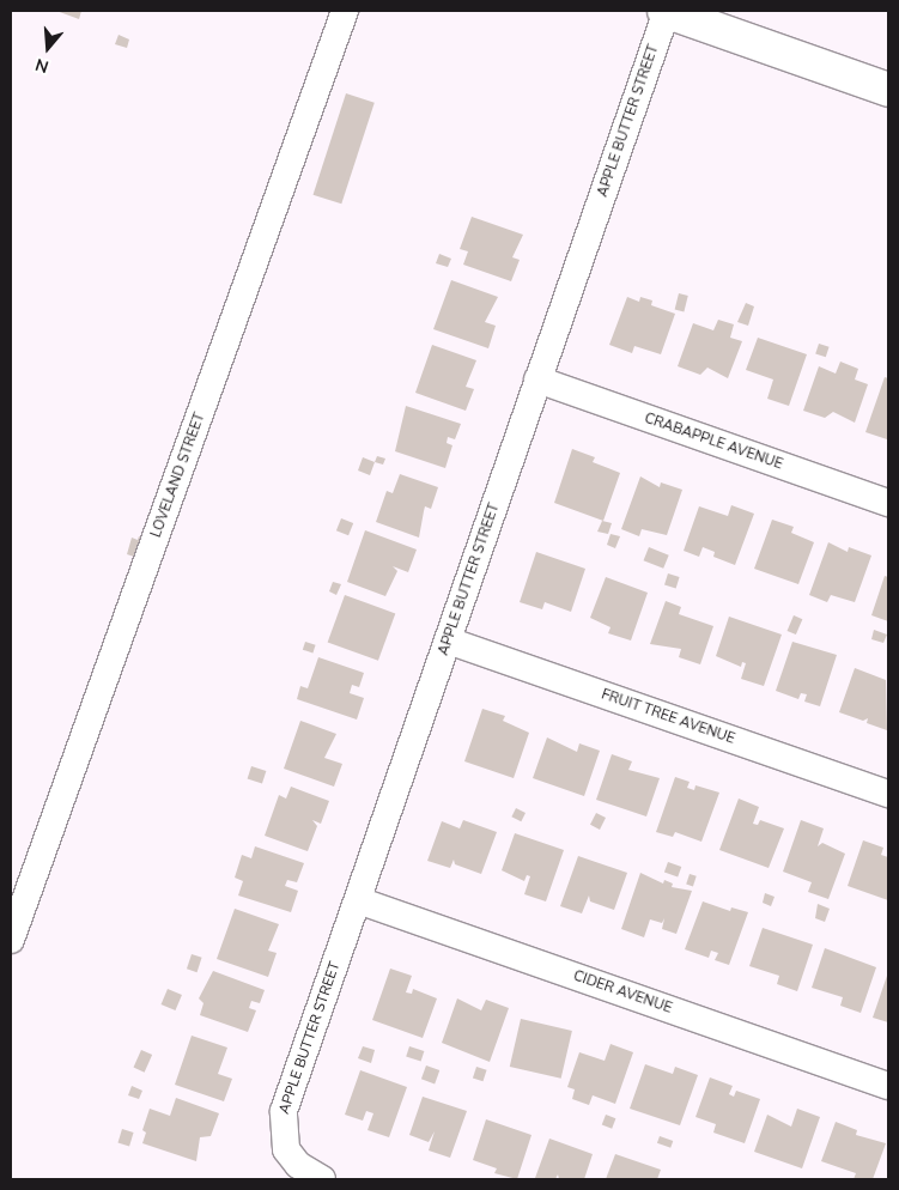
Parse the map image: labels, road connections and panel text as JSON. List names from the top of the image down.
{
  "streets": {
    "street": [
      "APPLE BUTTER STREET",
      "CRABAPPLE AVENUE",
      "LOVELAND STREET",
      "FRUIT TREE AVENUE",
      "CIDER AVENUE"
    ]
  },
  "crossings": [
    ["APPLE BUTTER STREET", "CRABAPPLE AVENUE"],
    ["APPLE BUTTER STREET", "FRUIT TREE AVENUE"],
    ["APPLE BUTTER STREET", "CIDER AVENUE"]
  ],
  "north": "bottom"
}
